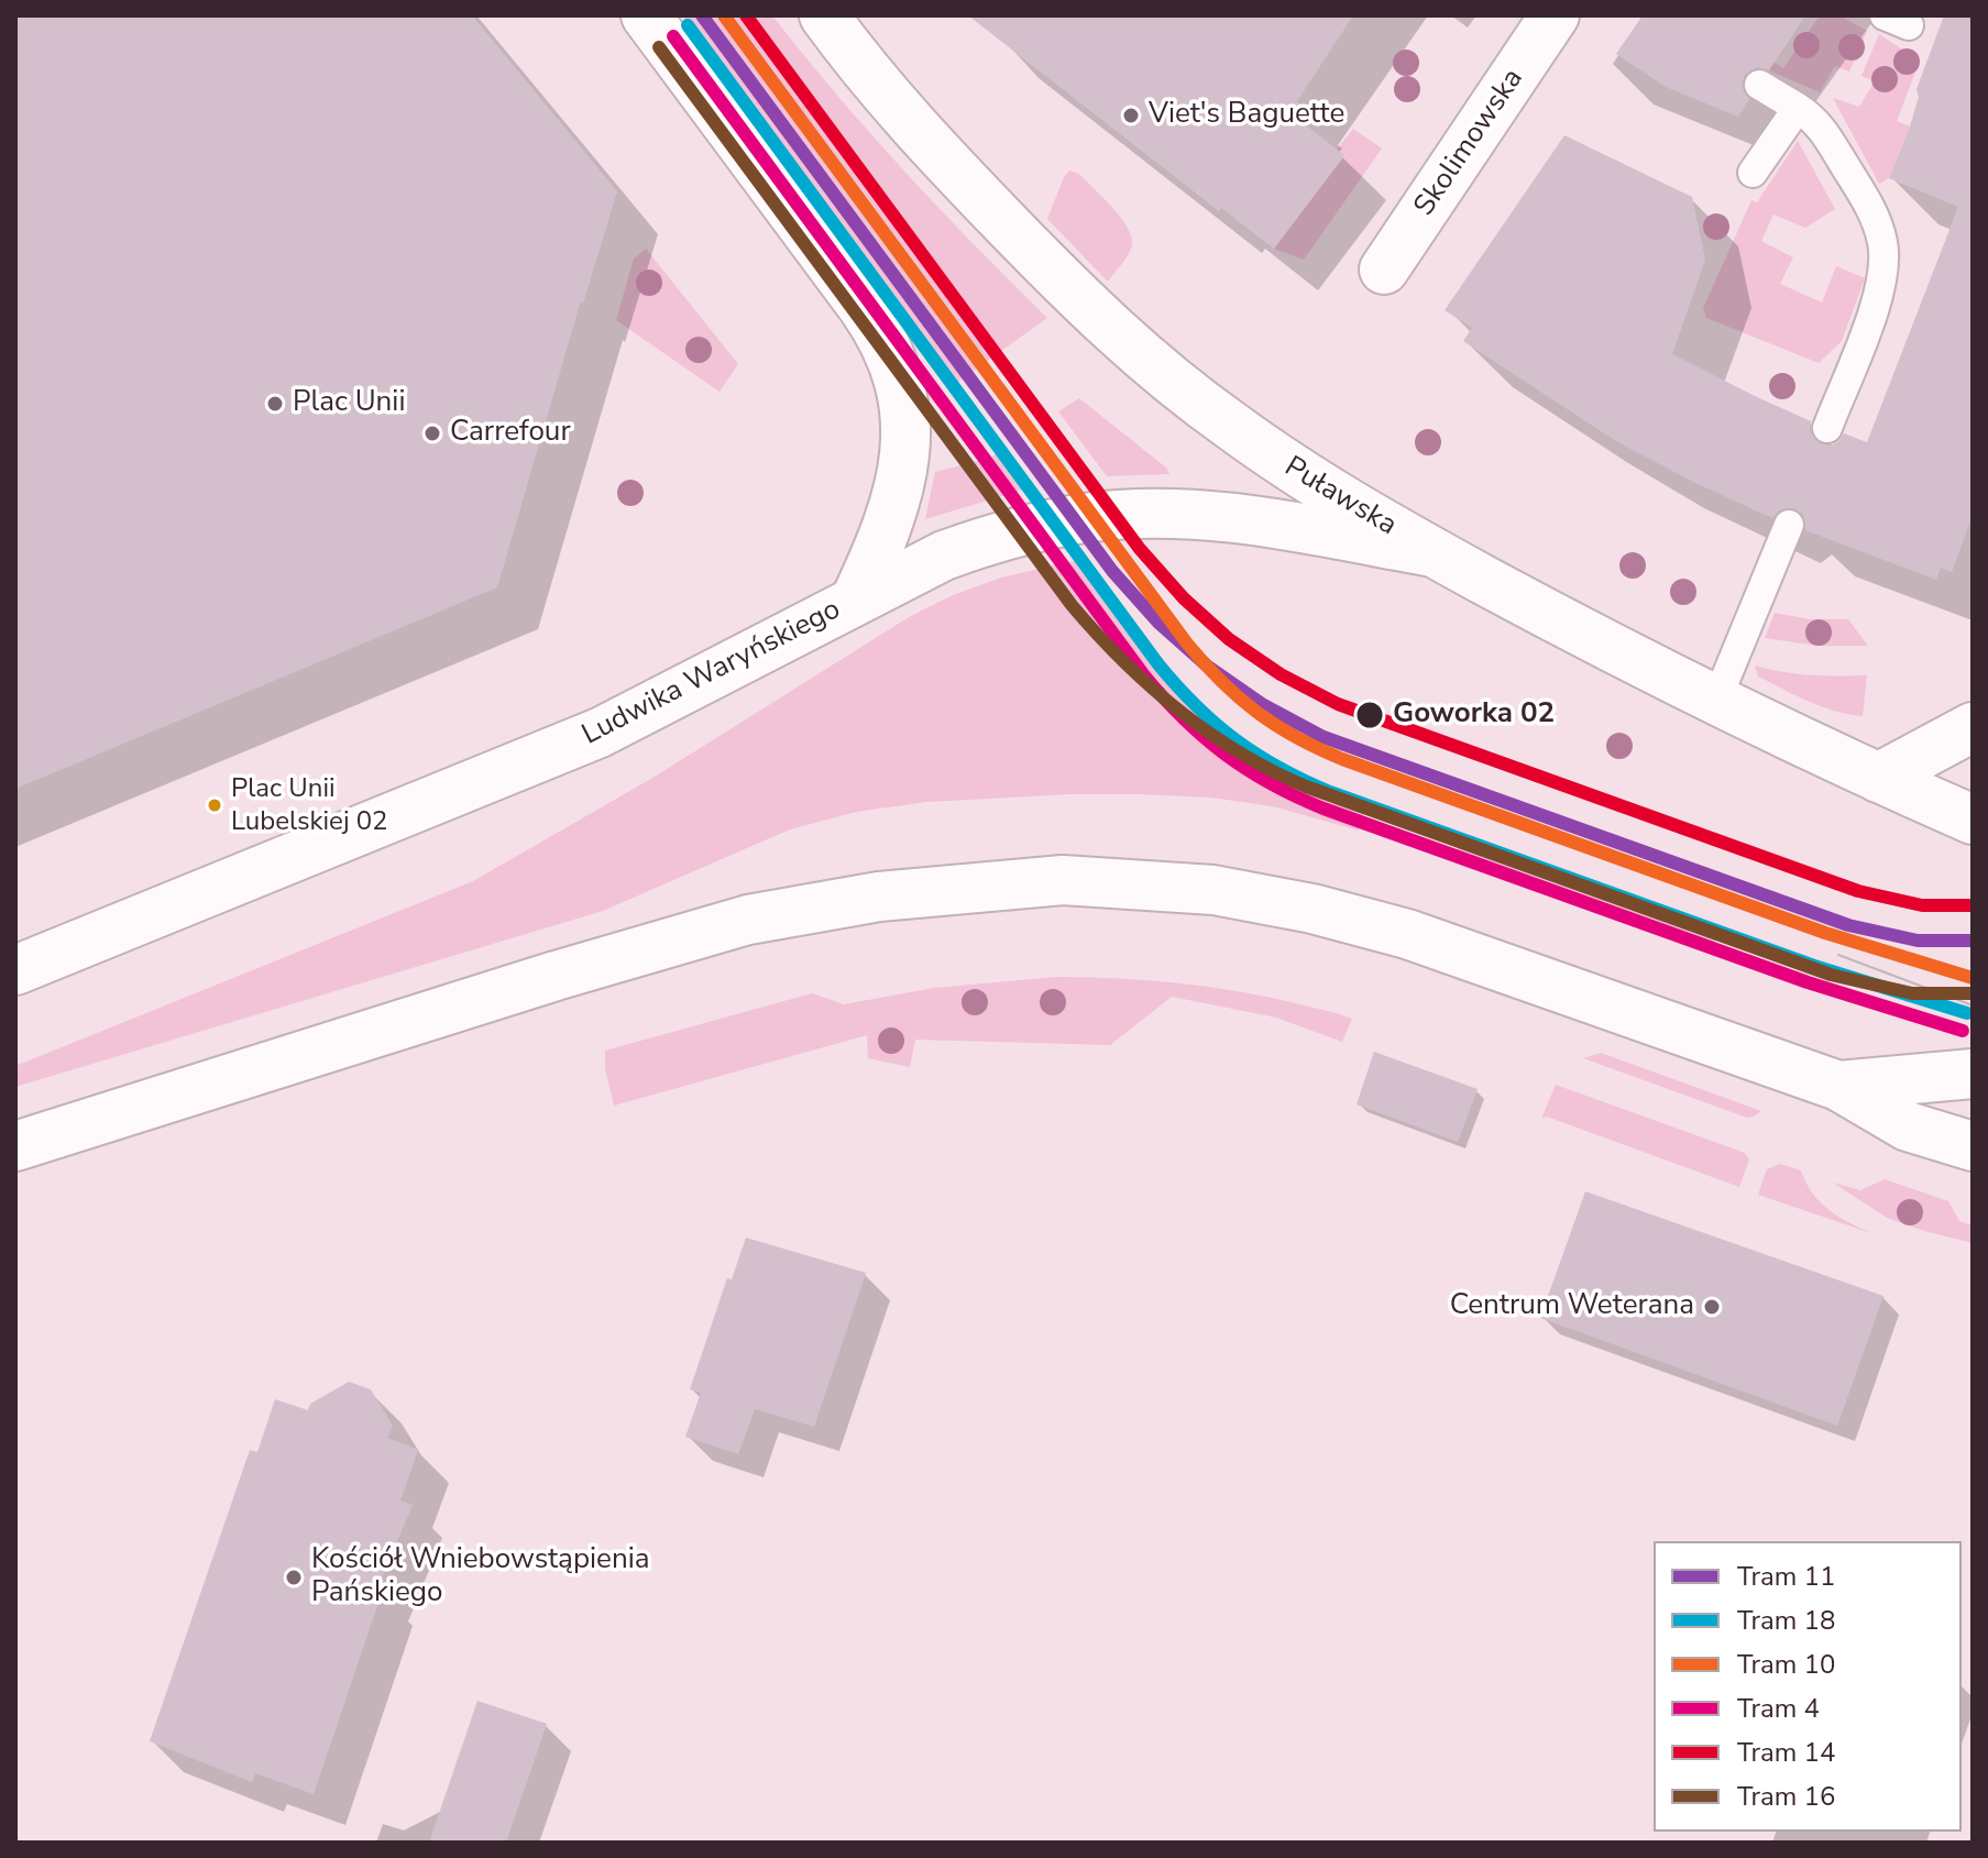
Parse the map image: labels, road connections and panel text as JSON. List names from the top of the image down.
{
  "streets": {
    "main road": ["Skolimowska", "Puławska", "Ludwika Waryńskiego"]
  },
  "crossings": [
    ["Puławska", "Ludwika Waryńskiego"]
  ],
  "places": [
    "Viet's Baguette",
    "Plac Unii",
    "Carrefour",
    "Goworka 02",
    "Plac Unii Lubelskiej 02",
    "Centrum Weterana",
    "Kościół Wniebowstąpienia Pańskiego"
  ],
  "lines": [
    "tram line 11",
    "tram line 10",
    "tram line 14",
    "tram line 18",
    "tram line 4",
    "tram line 16"
  ],
  "legend": [
    "Tram 11",
    "Tram 18",
    "Tram 10",
    "Tram 4",
    "Tram 14",
    "Tram 16"
  ]
}
